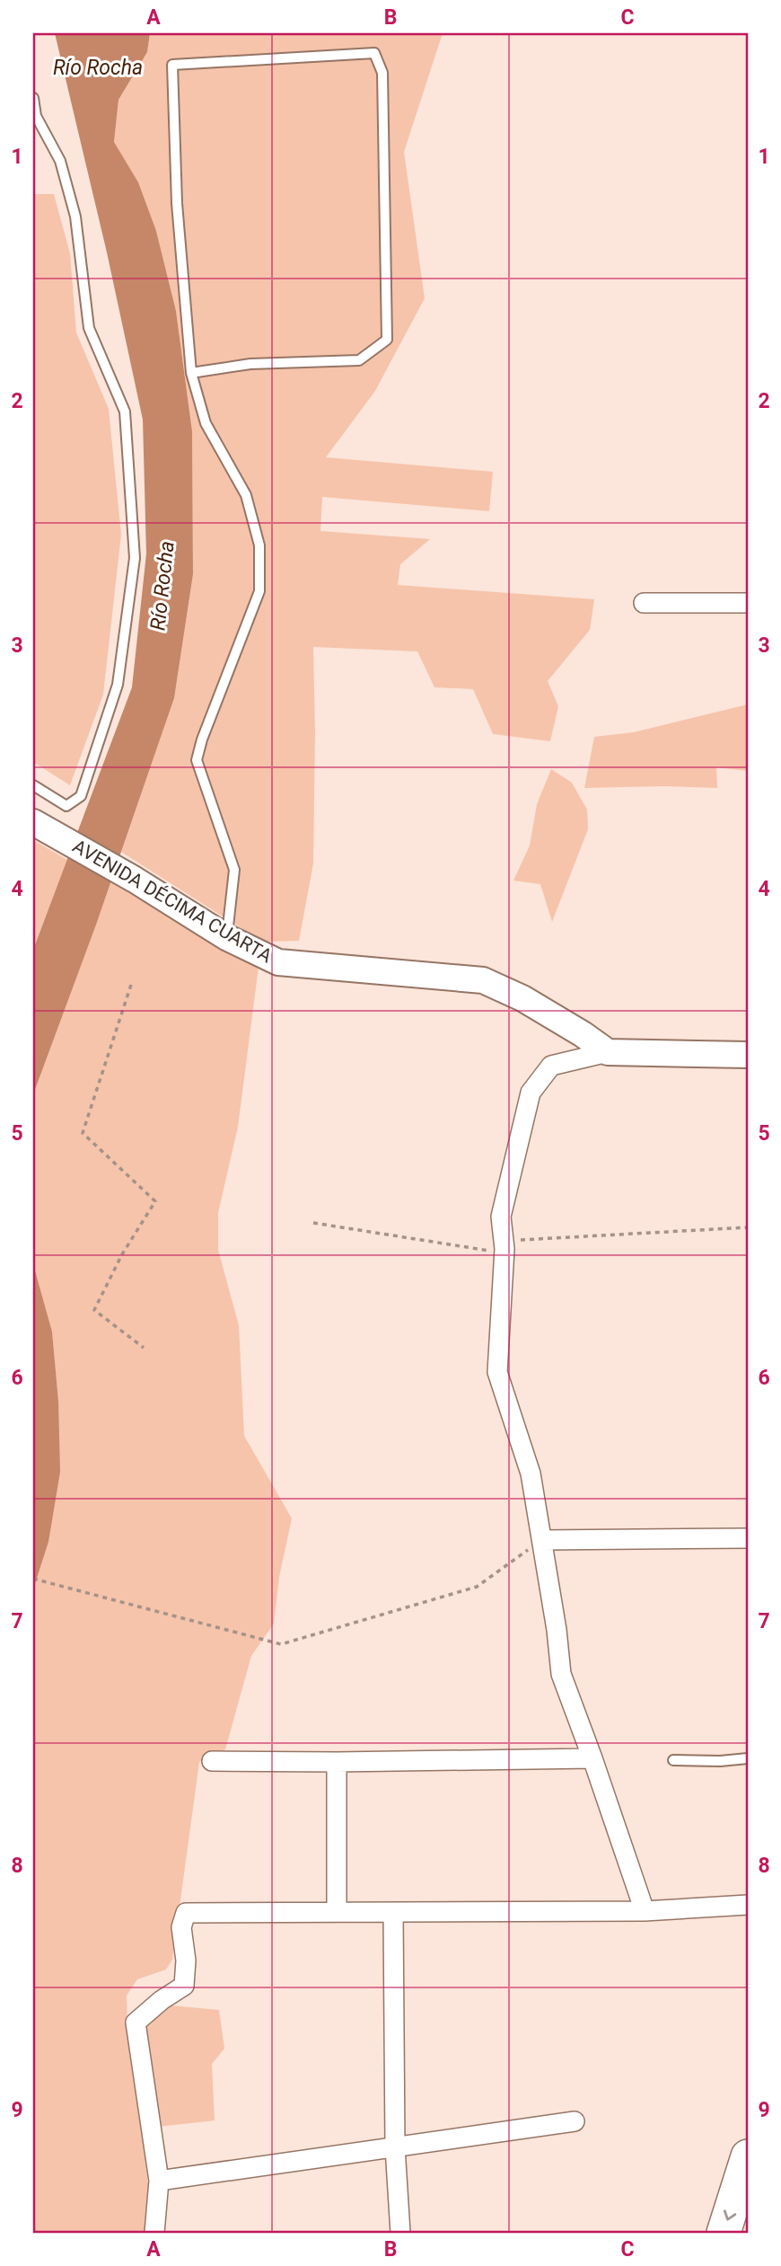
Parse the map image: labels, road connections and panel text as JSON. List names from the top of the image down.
{
  "streets": {
    "main road": ["AVENIDA DÉCIMA CUARTA"]
  },
  "water": ["Río Rocha"],
  "grid": {
    "columns": ["A", "B", "C"],
    "rows": [
      "1",
      "2",
      "3",
      "4",
      "5",
      "6",
      "7",
      "8",
      "9"
    ]
  }
}
